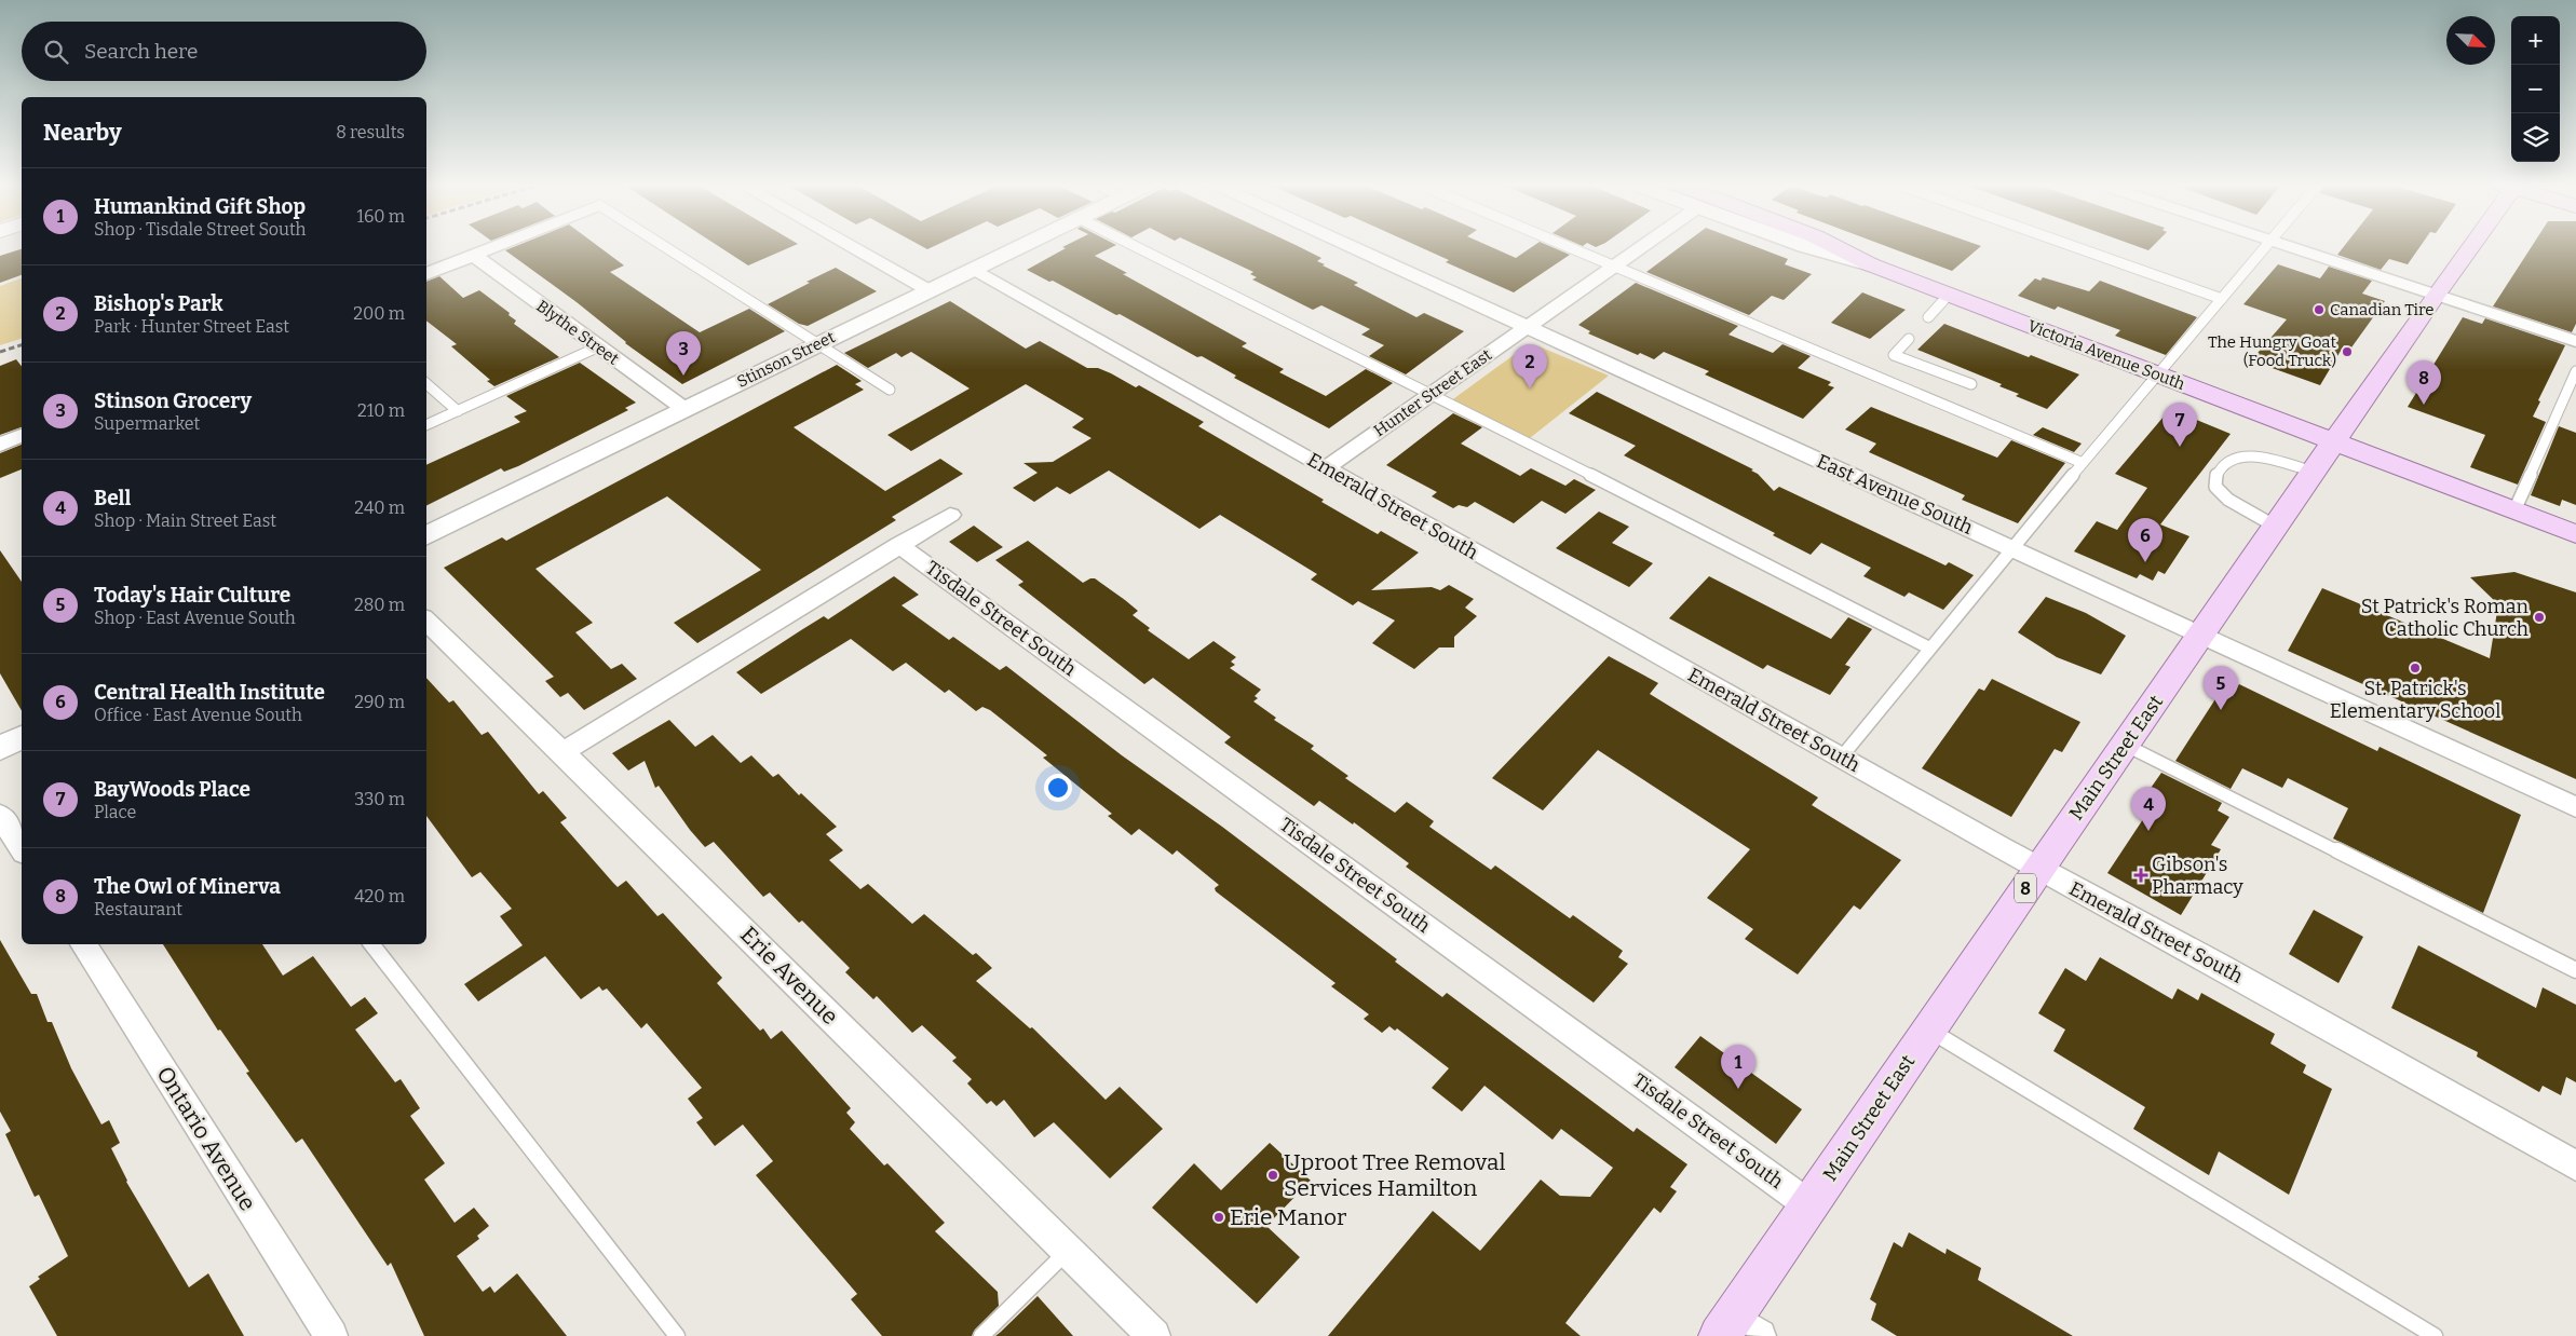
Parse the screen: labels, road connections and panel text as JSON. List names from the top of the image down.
{
  "streets": {
    "main road": ["Victoria Avenue South", "Main Street East", "8"],
    "street": [
      "Blythe Street",
      "Stinson Street",
      "Hunter Street East",
      "East Avenue South",
      "Emerald Street South",
      "Tisdale Street South",
      "Erie Avenue",
      "Ontario Avenue"
    ]
  },
  "crossings": [
    ["Blythe Street", "Stinson Street"],
    ["Victoria Avenue South", "Main Street East"],
    ["Stinson Street", "Emerald Street South"],
    ["Hunter Street East", "East Avenue South"],
    ["Hunter Street East", "Emerald Street South"],
    ["East Avenue South", "Main Street East"],
    ["Emerald Street South", "Main Street East"],
    ["Tisdale Street South", "Main Street East"],
    ["Tisdale Street South", "Erie Avenue"]
  ],
  "places": {
    "other": [
      "Canadian Tire",
      "The Hungry Goat (Food Truck)",
      "St Patrick's Roman Catholic Church",
      "St. Patrick's Elementary School",
      "Uproot Tree Removal Services Hamilton",
      "Erie Manor"
    ],
    "health": ["Gibson's Pharmacy"]
  },
  "north": "bottom right",
  "page": {
    "map_buttons": ["+", "−"],
    "search": "Search here",
    "heading": ["Nearby", "8 results"],
    "list": [
      {
        "mark": "1",
        "name": "Humankind Gift Shop",
        "note": "Shop · Tisdale Street South",
        "value": "160 m"
      },
      {
        "mark": "2",
        "name": "Bishop's Park",
        "note": "Park · Hunter Street East",
        "value": "200 m"
      },
      {
        "mark": "3",
        "name": "Stinson Grocery",
        "note": "Supermarket",
        "value": "210 m"
      },
      {
        "mark": "4",
        "name": "Bell",
        "note": "Shop · Main Street East",
        "value": "240 m"
      },
      {
        "mark": "5",
        "name": "Today's Hair Culture",
        "note": "Shop · East Avenue South",
        "value": "280 m"
      },
      {
        "mark": "6",
        "name": "Central Health Institute",
        "note": "Office · East Avenue South",
        "value": "290 m"
      },
      {
        "mark": "7",
        "name": "BayWoods Place",
        "note": "Place",
        "value": "330 m"
      },
      {
        "mark": "8",
        "name": "The Owl of Minerva",
        "note": "Restaurant",
        "value": "420 m"
      }
    ],
    "pins": [
      "3",
      "2",
      "8",
      "7",
      "6",
      "5",
      "4",
      "1"
    ]
  }
}
